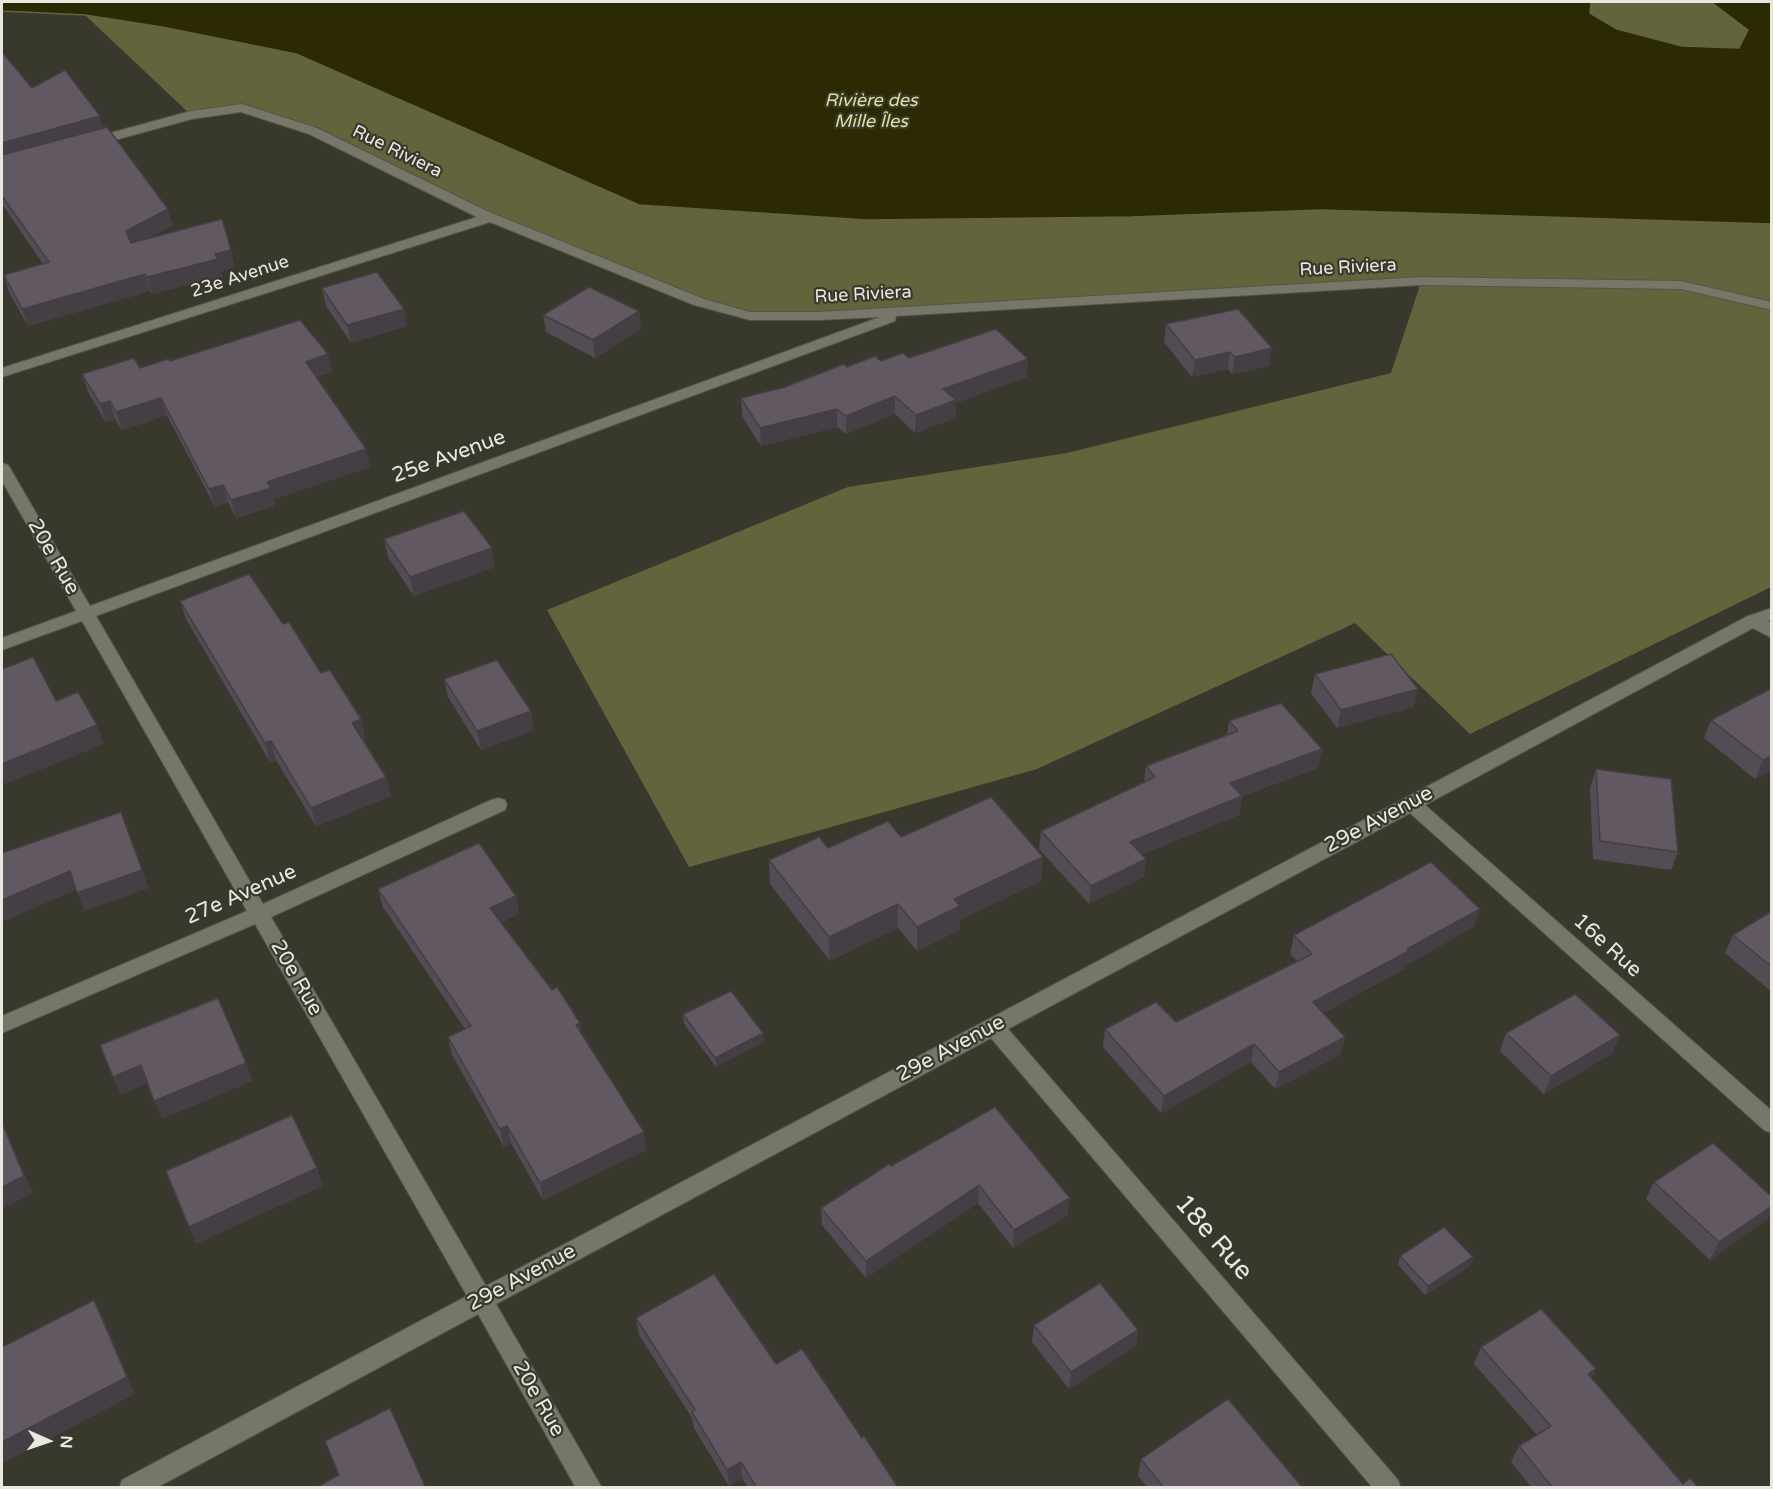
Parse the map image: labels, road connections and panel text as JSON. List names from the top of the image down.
{
  "streets": {
    "street": [
      "Rue Riviera",
      "23e Avenue",
      "25e Avenue",
      "20e Rue",
      "29e Avenue",
      "27e Avenue",
      "16e Rue",
      "18e Rue"
    ]
  },
  "crossings": [
    ["Rue Riviera", "23e Avenue"],
    ["Rue Riviera", "25e Avenue"],
    ["25e Avenue", "20e Rue"],
    ["20e Rue", "29e Avenue"],
    ["20e Rue", "27e Avenue"],
    ["29e Avenue", "16e Rue"],
    ["29e Avenue", "18e Rue"]
  ],
  "water": ["Rivière des Mille Îles"],
  "north": "right"
}
